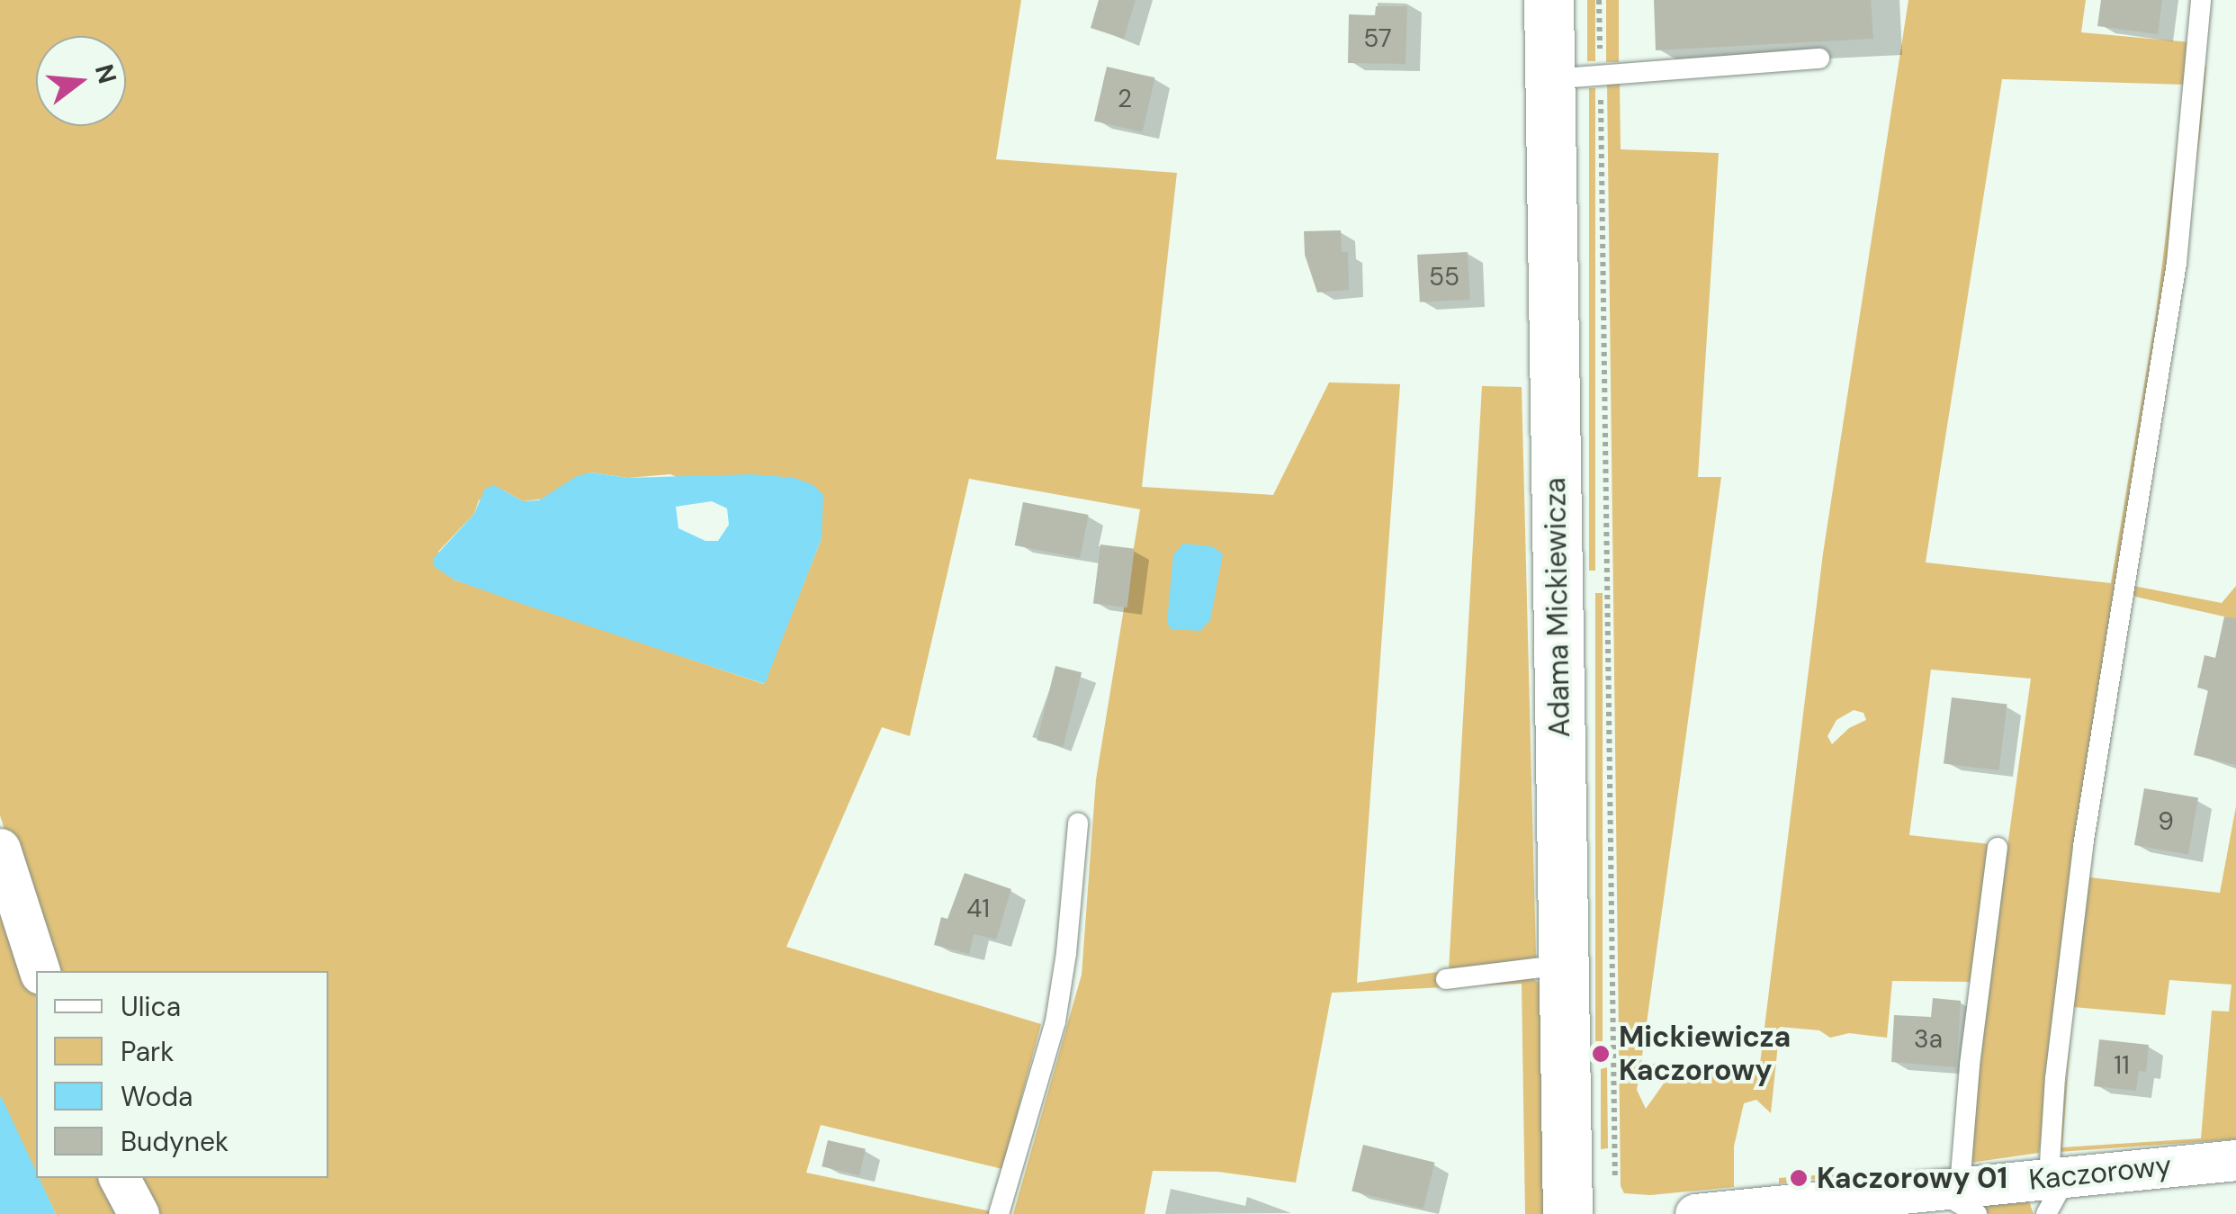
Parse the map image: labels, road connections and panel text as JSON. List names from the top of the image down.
{
  "streets": {
    "street": ["Adama Mickiewicza", "Kaczorowy"]
  },
  "places": ["Mickiewicza Kaczorowy", "Kaczorowy 01"],
  "house_numbers": [
    "57",
    "2",
    "55",
    "9",
    "41",
    "3a",
    "11"
  ],
  "legend": [
    "Ulica",
    "Park",
    "Woda",
    "Budynek"
  ],
  "north": "right"
}
